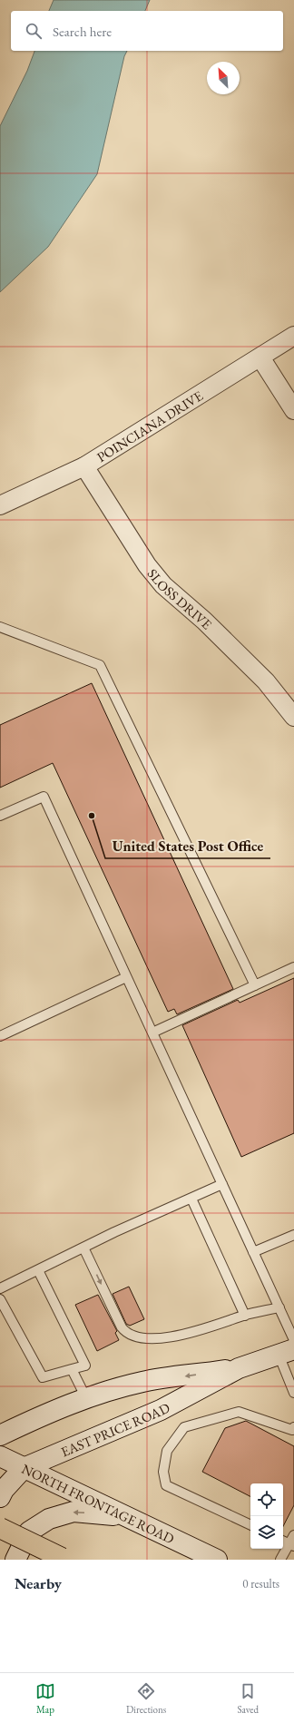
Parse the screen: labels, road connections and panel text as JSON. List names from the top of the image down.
{
  "streets": {
    "main road": ["EAST PRICE ROAD", "NORTH FRONTAGE ROAD"],
    "street": ["POINCIANA DRIVE", "SLOSS DRIVE"]
  },
  "crossings": [
    ["POINCIANA DRIVE", "SLOSS DRIVE"],
    ["EAST PRICE ROAD", "NORTH FRONTAGE ROAD"]
  ],
  "places": ["United States Post Office"],
  "north": "top left",
  "page": {
    "search": "Search here",
    "heading": ["Nearby", "0 results"],
    "nav": ["Map", "Directions", "Saved"]
  }
}
